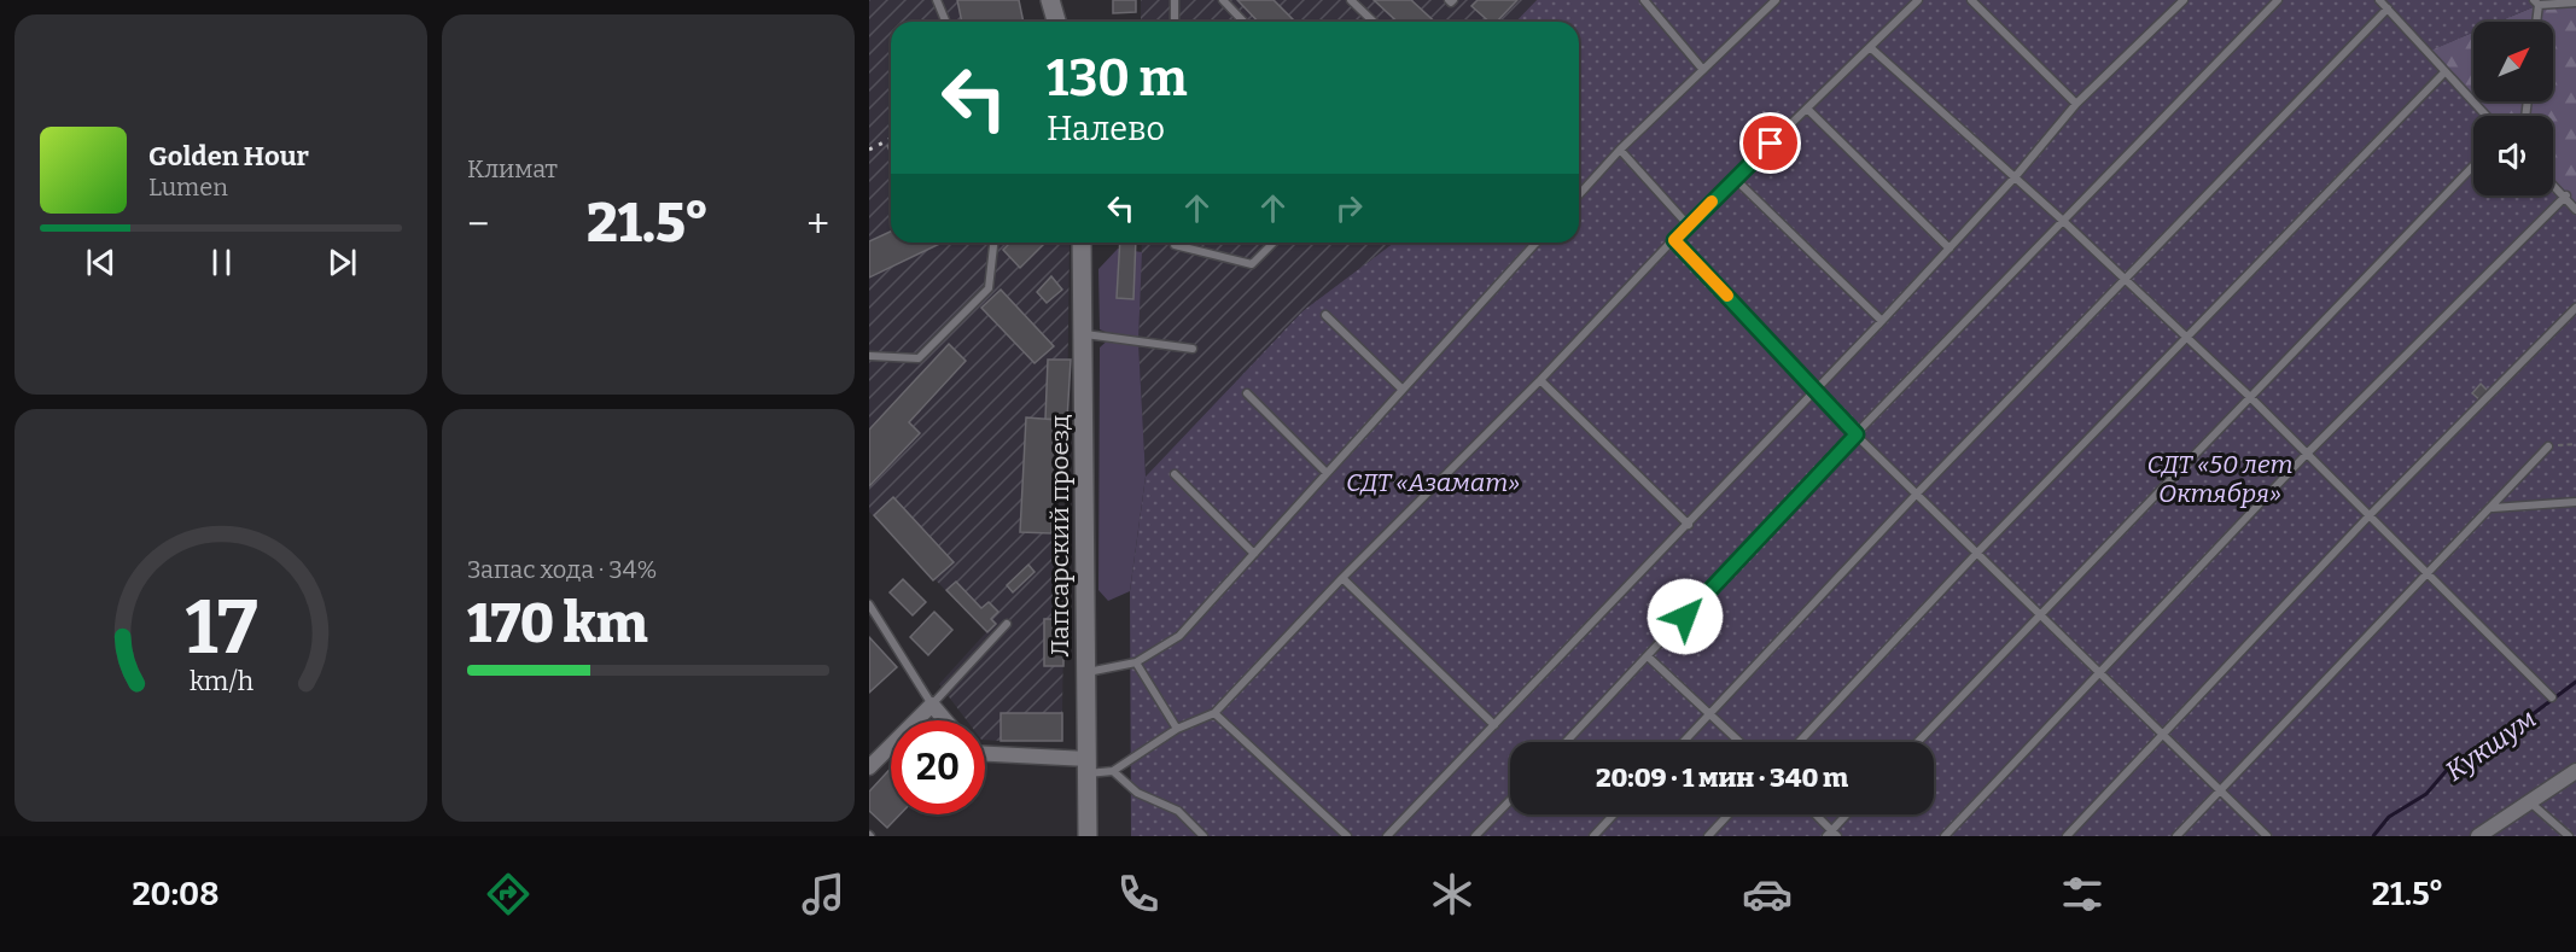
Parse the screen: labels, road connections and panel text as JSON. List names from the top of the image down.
{
  "streets": {
    "street": ["Лапсарский проезд"]
  },
  "water": ["Кукшум"],
  "parks": ["СДТ «50 лет Октября»", "СДТ «Азамат»"],
  "north": "top right",
  "page": {
    "tile": [
      "Климат",
      ["Запас хода · 34%", "170 km"]
    ],
    "turn": ["130 m", "Налево"],
    "song": ["Golden Hour", "Lumen"],
    "heat": ["−", "21.5°", "+"],
    "limit": "20",
    "trip": "20:09 · 1 мин · 340 m",
    "tabs": ["20:08", "21.5°"],
    "gauge": ["17", "km/h"]
  }
}
